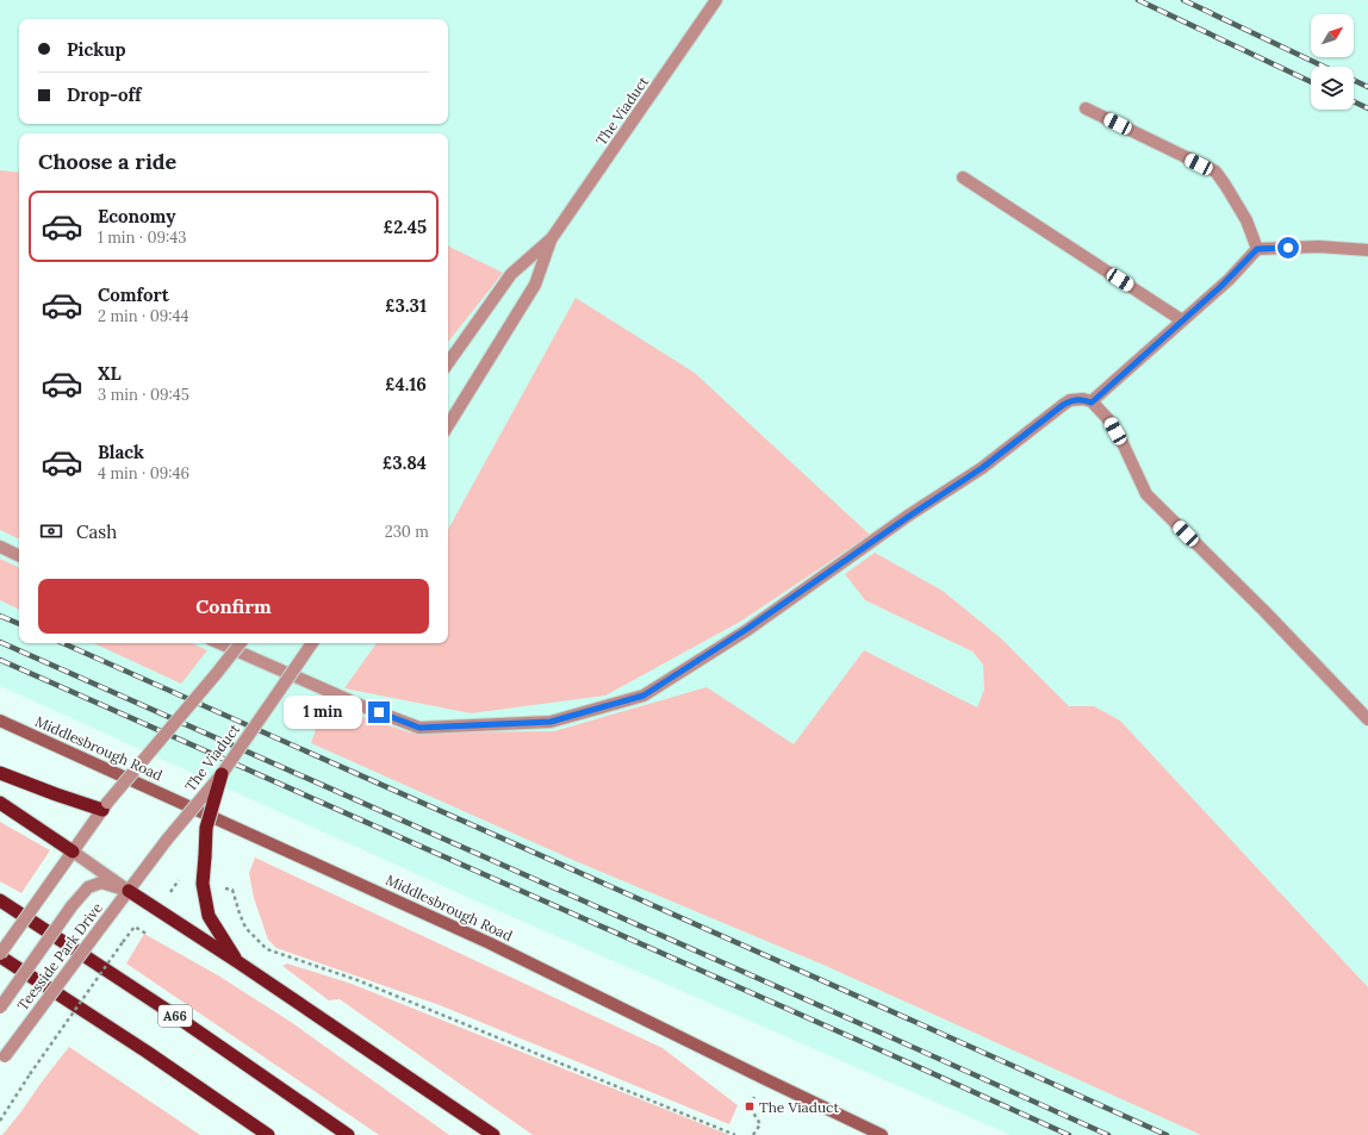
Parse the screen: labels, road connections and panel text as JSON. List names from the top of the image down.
{
  "streets": {
    "highway": ["A66"],
    "main road": ["Middlesbrough Road"],
    "street": ["The Viaduct", "Teesside Park Drive"]
  },
  "crossings": [
    ["The Viaduct", "Teesside Park Drive"]
  ],
  "places": {
    "transit": ["The Viaduct"]
  },
  "north": "top right",
  "page": {
    "banner": ["Pickup", "Drop-off"],
    "heading": "Choose a ride",
    "list": [
      {
        "name": "Economy",
        "note": "1 min · 09:43",
        "value": "£2.45"
      },
      {
        "name": "Comfort",
        "note": "2 min · 09:44",
        "value": "£3.31"
      },
      {
        "name": "XL",
        "note": "3 min · 09:45",
        "value": "£4.16"
      },
      {
        "name": "Black",
        "note": "4 min · 09:46",
        "value": "£3.84"
      }
    ],
    "pay": ["Cash", "230 m"],
    "buttons": "Confirm",
    "bubble": "1 min"
  }
}
